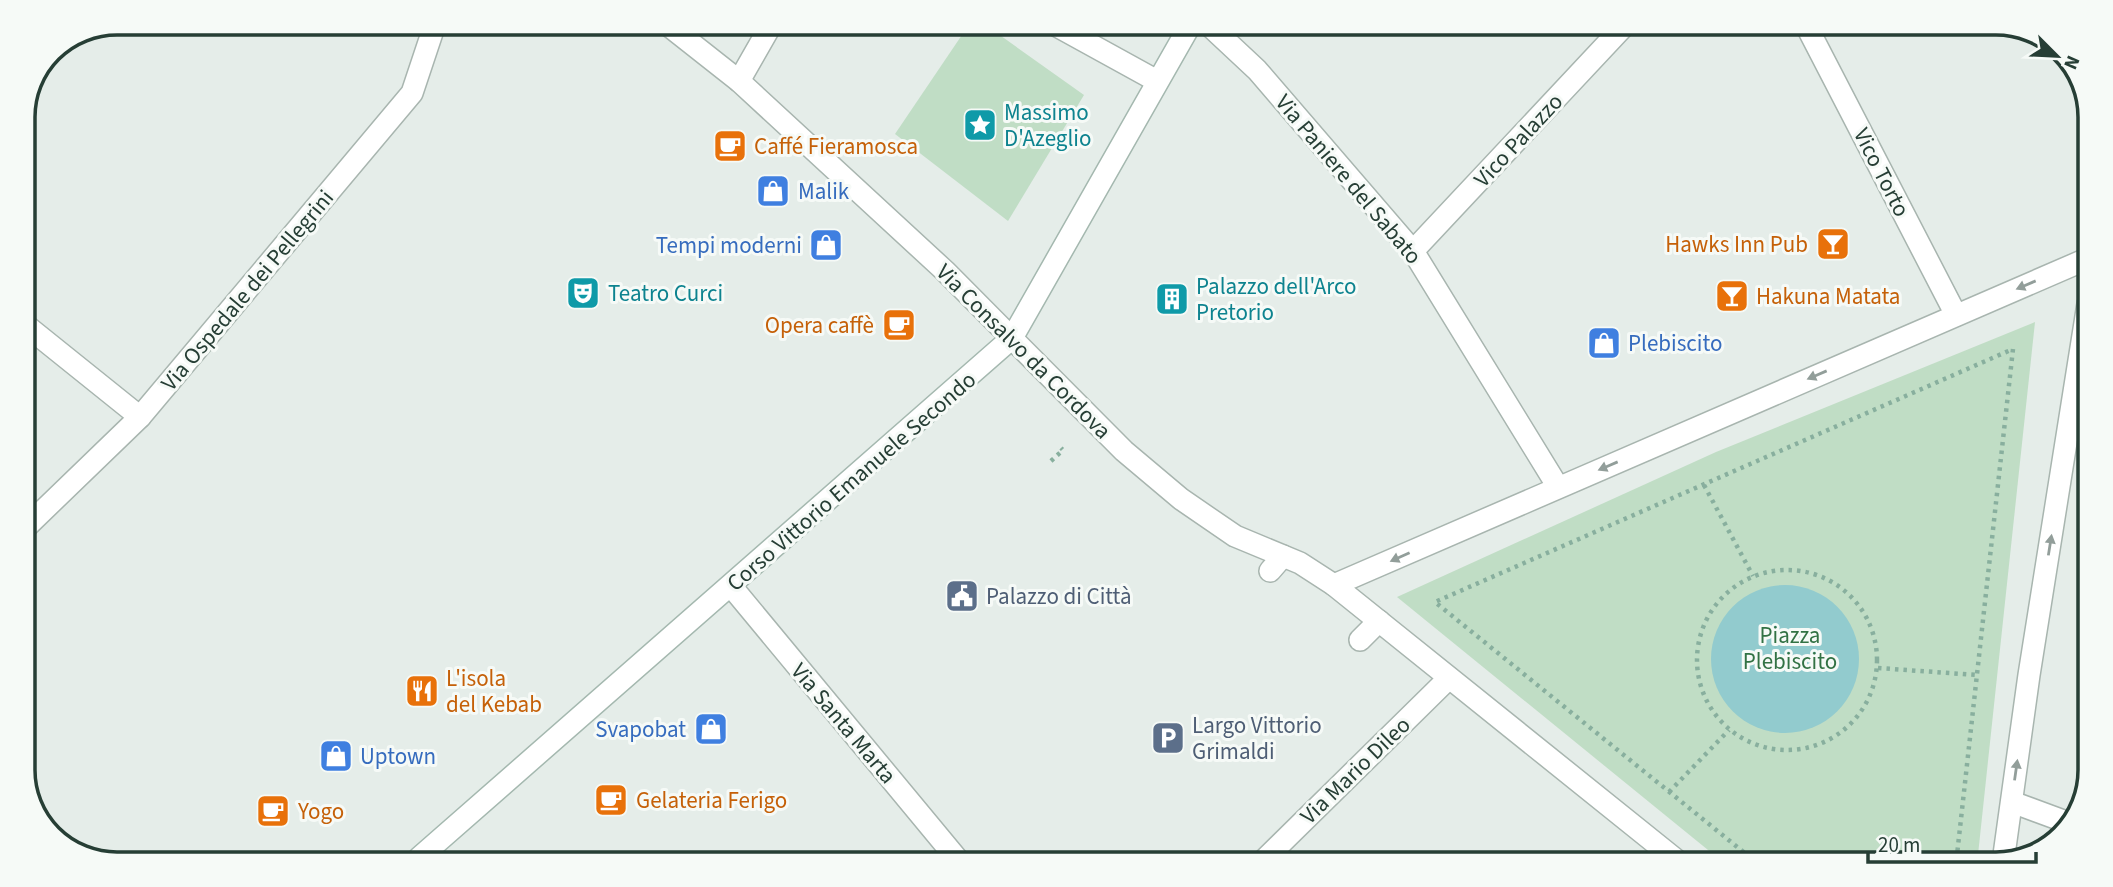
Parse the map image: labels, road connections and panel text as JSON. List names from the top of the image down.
{
  "streets": {
    "street": [
      "Vico Palazzo",
      "Vico Torto",
      "Via Paniere del Sabato",
      "Via Ospedale dei Pellegrini",
      "Via Consalvo da Cordova",
      "Corso Vittorio Emanuele Secondo",
      "Via Santa Marta",
      "Via Mario Dileo"
    ]
  },
  "crossings": [
    ["Vico Palazzo", "Via Paniere del Sabato"],
    ["Via Consalvo da Cordova", "Corso Vittorio Emanuele Secondo"],
    ["Corso Vittorio Emanuele Secondo", "Via Santa Marta"]
  ],
  "parks": ["Piazza Plebiscito"],
  "places": {
    "place": ["Massimo D'Azeglio"],
    "cafe": [
      "Caffé Fieramosca",
      "Opera caffè",
      "Gelateria Ferigo",
      "Yogo"
    ],
    "shop": [
      "Malik",
      "Tempi moderni",
      "Plebiscito",
      "Svapobat",
      "Uptown"
    ],
    "bar": ["Hawks Inn Pub", "Hakuna Matata"],
    "theatre": ["Teatro Curci"],
    "building": ["Palazzo dell'Arco Pretorio"],
    "public building": ["Palazzo di Città"],
    "restaurant": ["L'isola del Kebab"],
    "parking": ["Largo Vittorio Grimaldi"]
  },
  "scale_bar": "20 m",
  "north": "bottom right"
}
